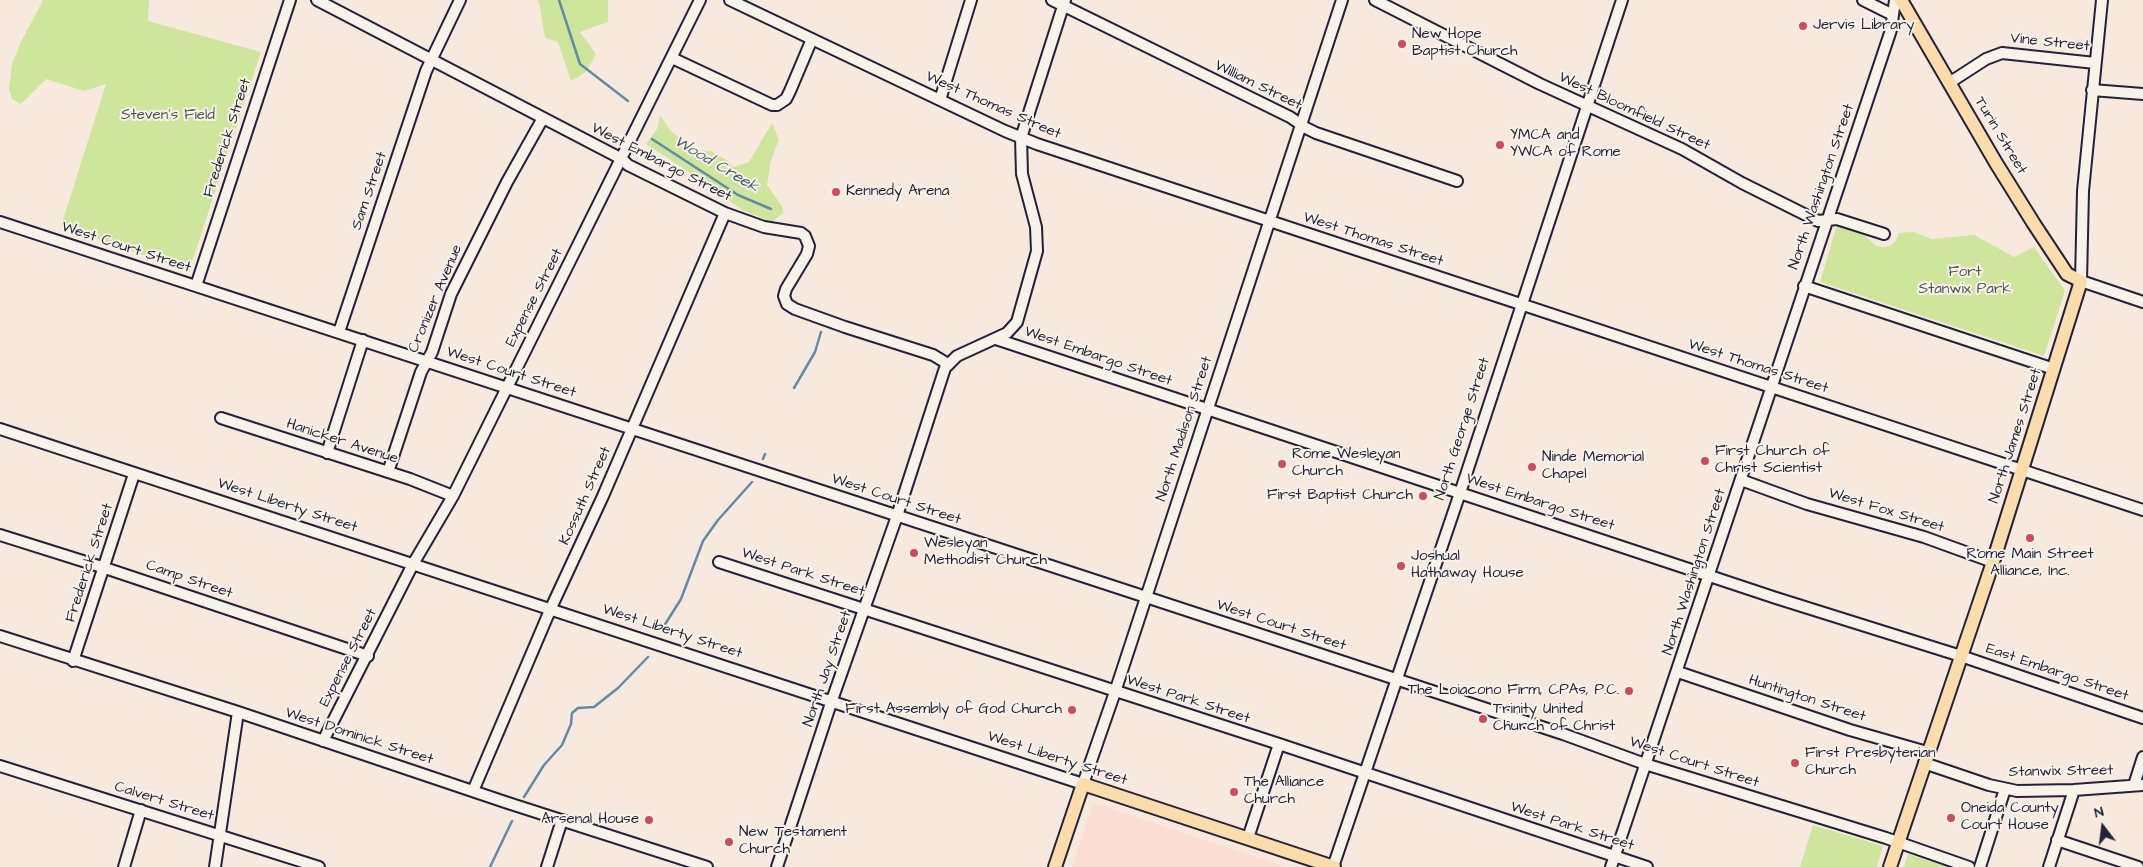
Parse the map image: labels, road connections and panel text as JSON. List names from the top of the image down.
{
  "streets": {
    "main road": [
      "Turin Street",
      "North Madison Street",
      "North James Street",
      "West Liberty Street"
    ],
    "street": [
      "Vine Street",
      "William Street",
      "West Thomas Street",
      "West Bloomfield Street",
      "Frederick Street",
      "West Embargo Street",
      "North Washington Street",
      "Sam Street",
      "West Court Street",
      "Expense Street",
      "Cronizer Avenue",
      "North George Street",
      "Hanicker Avenue",
      "Kossuth Street",
      "West Fox Street",
      "West Park Street",
      "Camp Street",
      "North Jay Street",
      "East Embargo Street",
      "Huntington Street",
      "West Dominick Street",
      "Stanwix Street",
      "Calvert Street"
    ]
  },
  "crossings": [
    ["Vine Street", "Turin Street"],
    ["Vine Street", "North James Street"],
    ["William Street", "North Madison Street"],
    ["West Thomas Street", "North Washington Street"],
    ["West Thomas Street", "North Madison Street"],
    ["West Thomas Street", "North George Street"],
    ["West Thomas Street", "North James Street"],
    ["West Bloomfield Street", "North Washington Street"],
    ["West Bloomfield Street", "North George Street"],
    ["Turin Street", "North James Street"],
    ["Frederick Street", "West Court Street"],
    ["Frederick Street", "West Liberty Street"],
    ["Frederick Street", "Camp Street"],
    ["Frederick Street", "West Dominick Street"],
    ["West Embargo Street", "North Washington Street"],
    ["West Embargo Street", "Sam Street"],
    ["West Embargo Street", "Expense Street"],
    ["West Embargo Street", "Cronizer Avenue"],
    ["West Embargo Street", "North Madison Street"],
    ["West Embargo Street", "North George Street"],
    ["West Embargo Street", "North James Street"],
    ["West Embargo Street", "Kossuth Street"],
    ["West Embargo Street", "North Jay Street"],
    ["West Embargo Street", "East Embargo Street"],
    ["North Washington Street", "West Court Street"],
    ["North Washington Street", "West Fox Street"],
    ["North Washington Street", "West Park Street"],
    ["North Washington Street", "Huntington Street"],
    ["Sam Street", "West Court Street"],
    ["West Court Street", "Expense Street"],
    ["West Court Street", "Cronizer Avenue"],
    ["West Court Street", "North Madison Street"],
    ["West Court Street", "North George Street"],
    ["West Court Street", "North James Street"],
    ["West Court Street", "Kossuth Street"],
    ["West Court Street", "North Jay Street"],
    ["Expense Street", "Hanicker Avenue"],
    ["Expense Street", "West Liberty Street"],
    ["Expense Street", "Camp Street"],
    ["Expense Street", "West Dominick Street"],
    ["Cronizer Avenue", "Hanicker Avenue"],
    ["North Madison Street", "West Liberty Street"],
    ["North Madison Street", "West Park Street"],
    ["North George Street", "West Liberty Street"],
    ["North George Street", "West Park Street"],
    ["North James Street", "West Fox Street"],
    ["North James Street", "East Embargo Street"],
    ["North James Street", "Huntington Street"],
    ["North James Street", "Stanwix Street"],
    ["Kossuth Street", "West Liberty Street"],
    ["Kossuth Street", "West Dominick Street"],
    ["West Liberty Street", "North Jay Street"],
    ["West Park Street", "North Jay Street"],
    ["Huntington Street", "Stanwix Street"]
  ],
  "water": ["Wood Creek"],
  "parks": ["Steven's Field", "Fort Stanwix Park"],
  "places": [
    "Jervis Library",
    "New Hope Baptist Church",
    "YMCA and YWCA of Rome",
    "Kennedy Arena",
    "First Church of Christ Scientist",
    "Rome Wesleyan Church",
    "Ninde Memorial Chapel",
    "First Baptist Church",
    "Rome Main Street Alliance, Inc.",
    "Wesleyan Methodist Church",
    "Joshual Hathaway House",
    "The Loiacono Firm, CPAs, P.C.",
    "First Assembly of God Church",
    "Trinity United Church of Christ",
    "First Presbyterian Church",
    "The Alliance Church",
    "Oneida County Court House",
    "Arsenal House",
    "New Testament Church"
  ],
  "north": "top"
}
